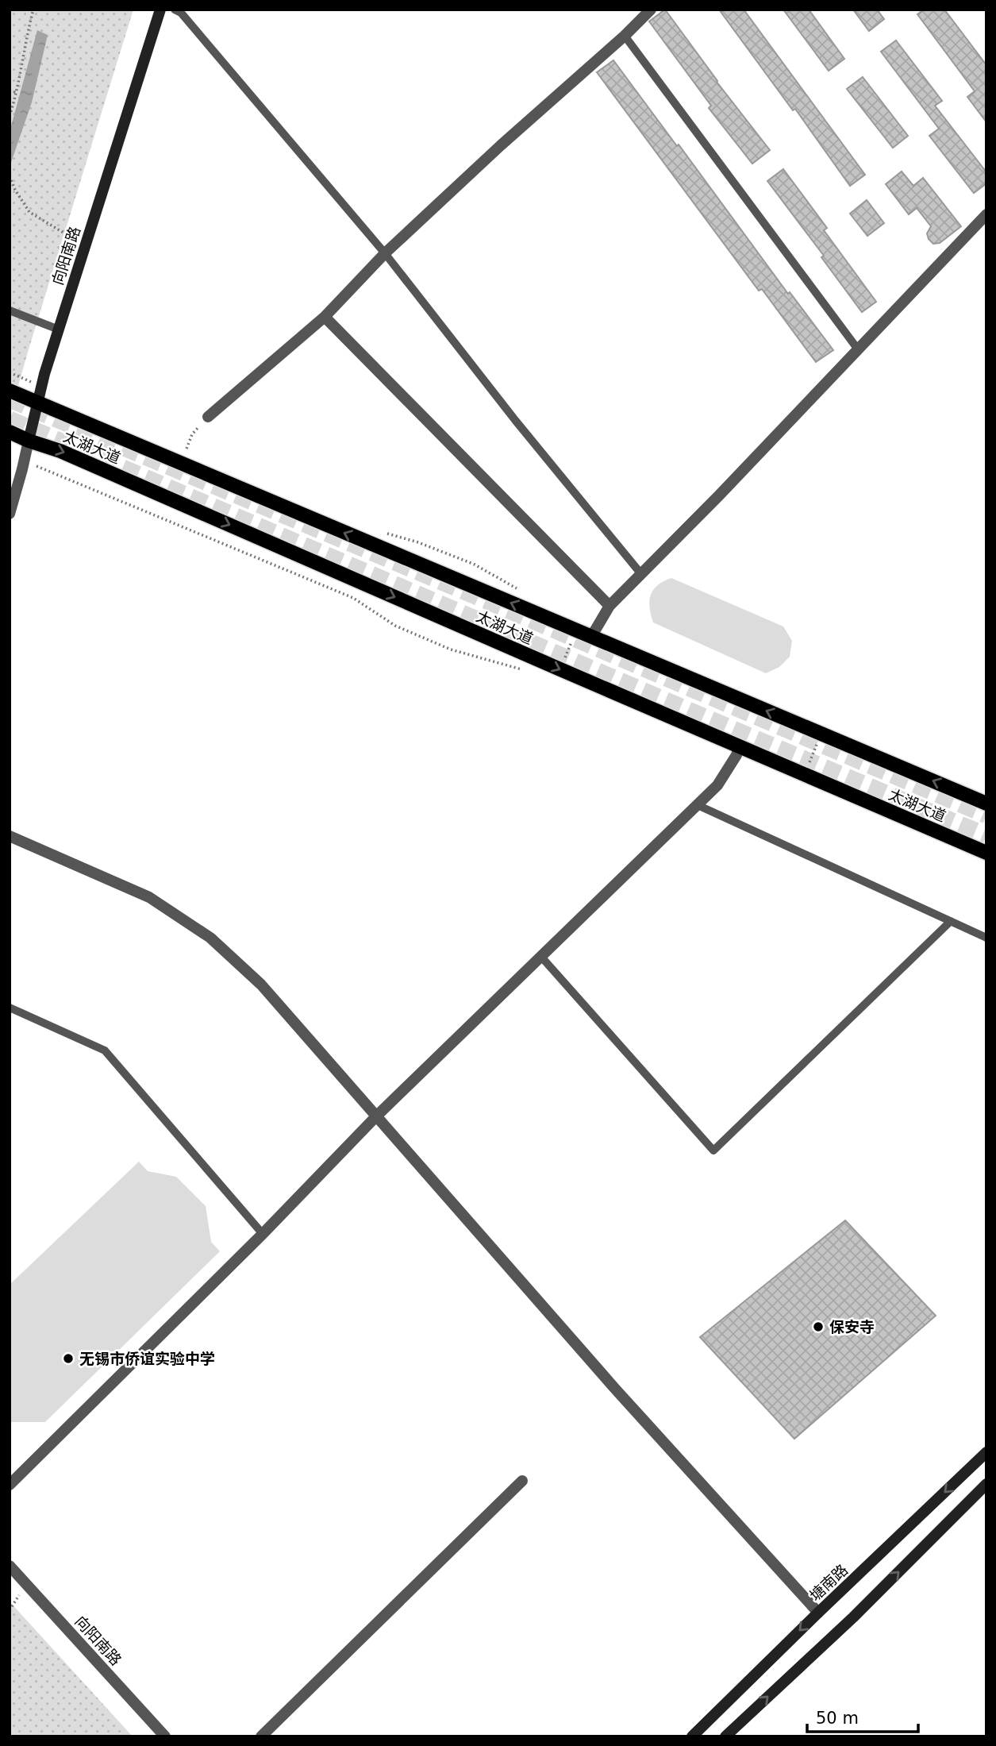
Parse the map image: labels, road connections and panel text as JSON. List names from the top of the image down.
{
  "streets": {
    "main road": ["向阳南路", "太湖大道", "塘南路"]
  },
  "crossings": [
    ["向阳南路", "太湖大道"]
  ],
  "places": ["保安寺", "无锡市侨谊实验中学"],
  "scale_bar": "50 m"
}
